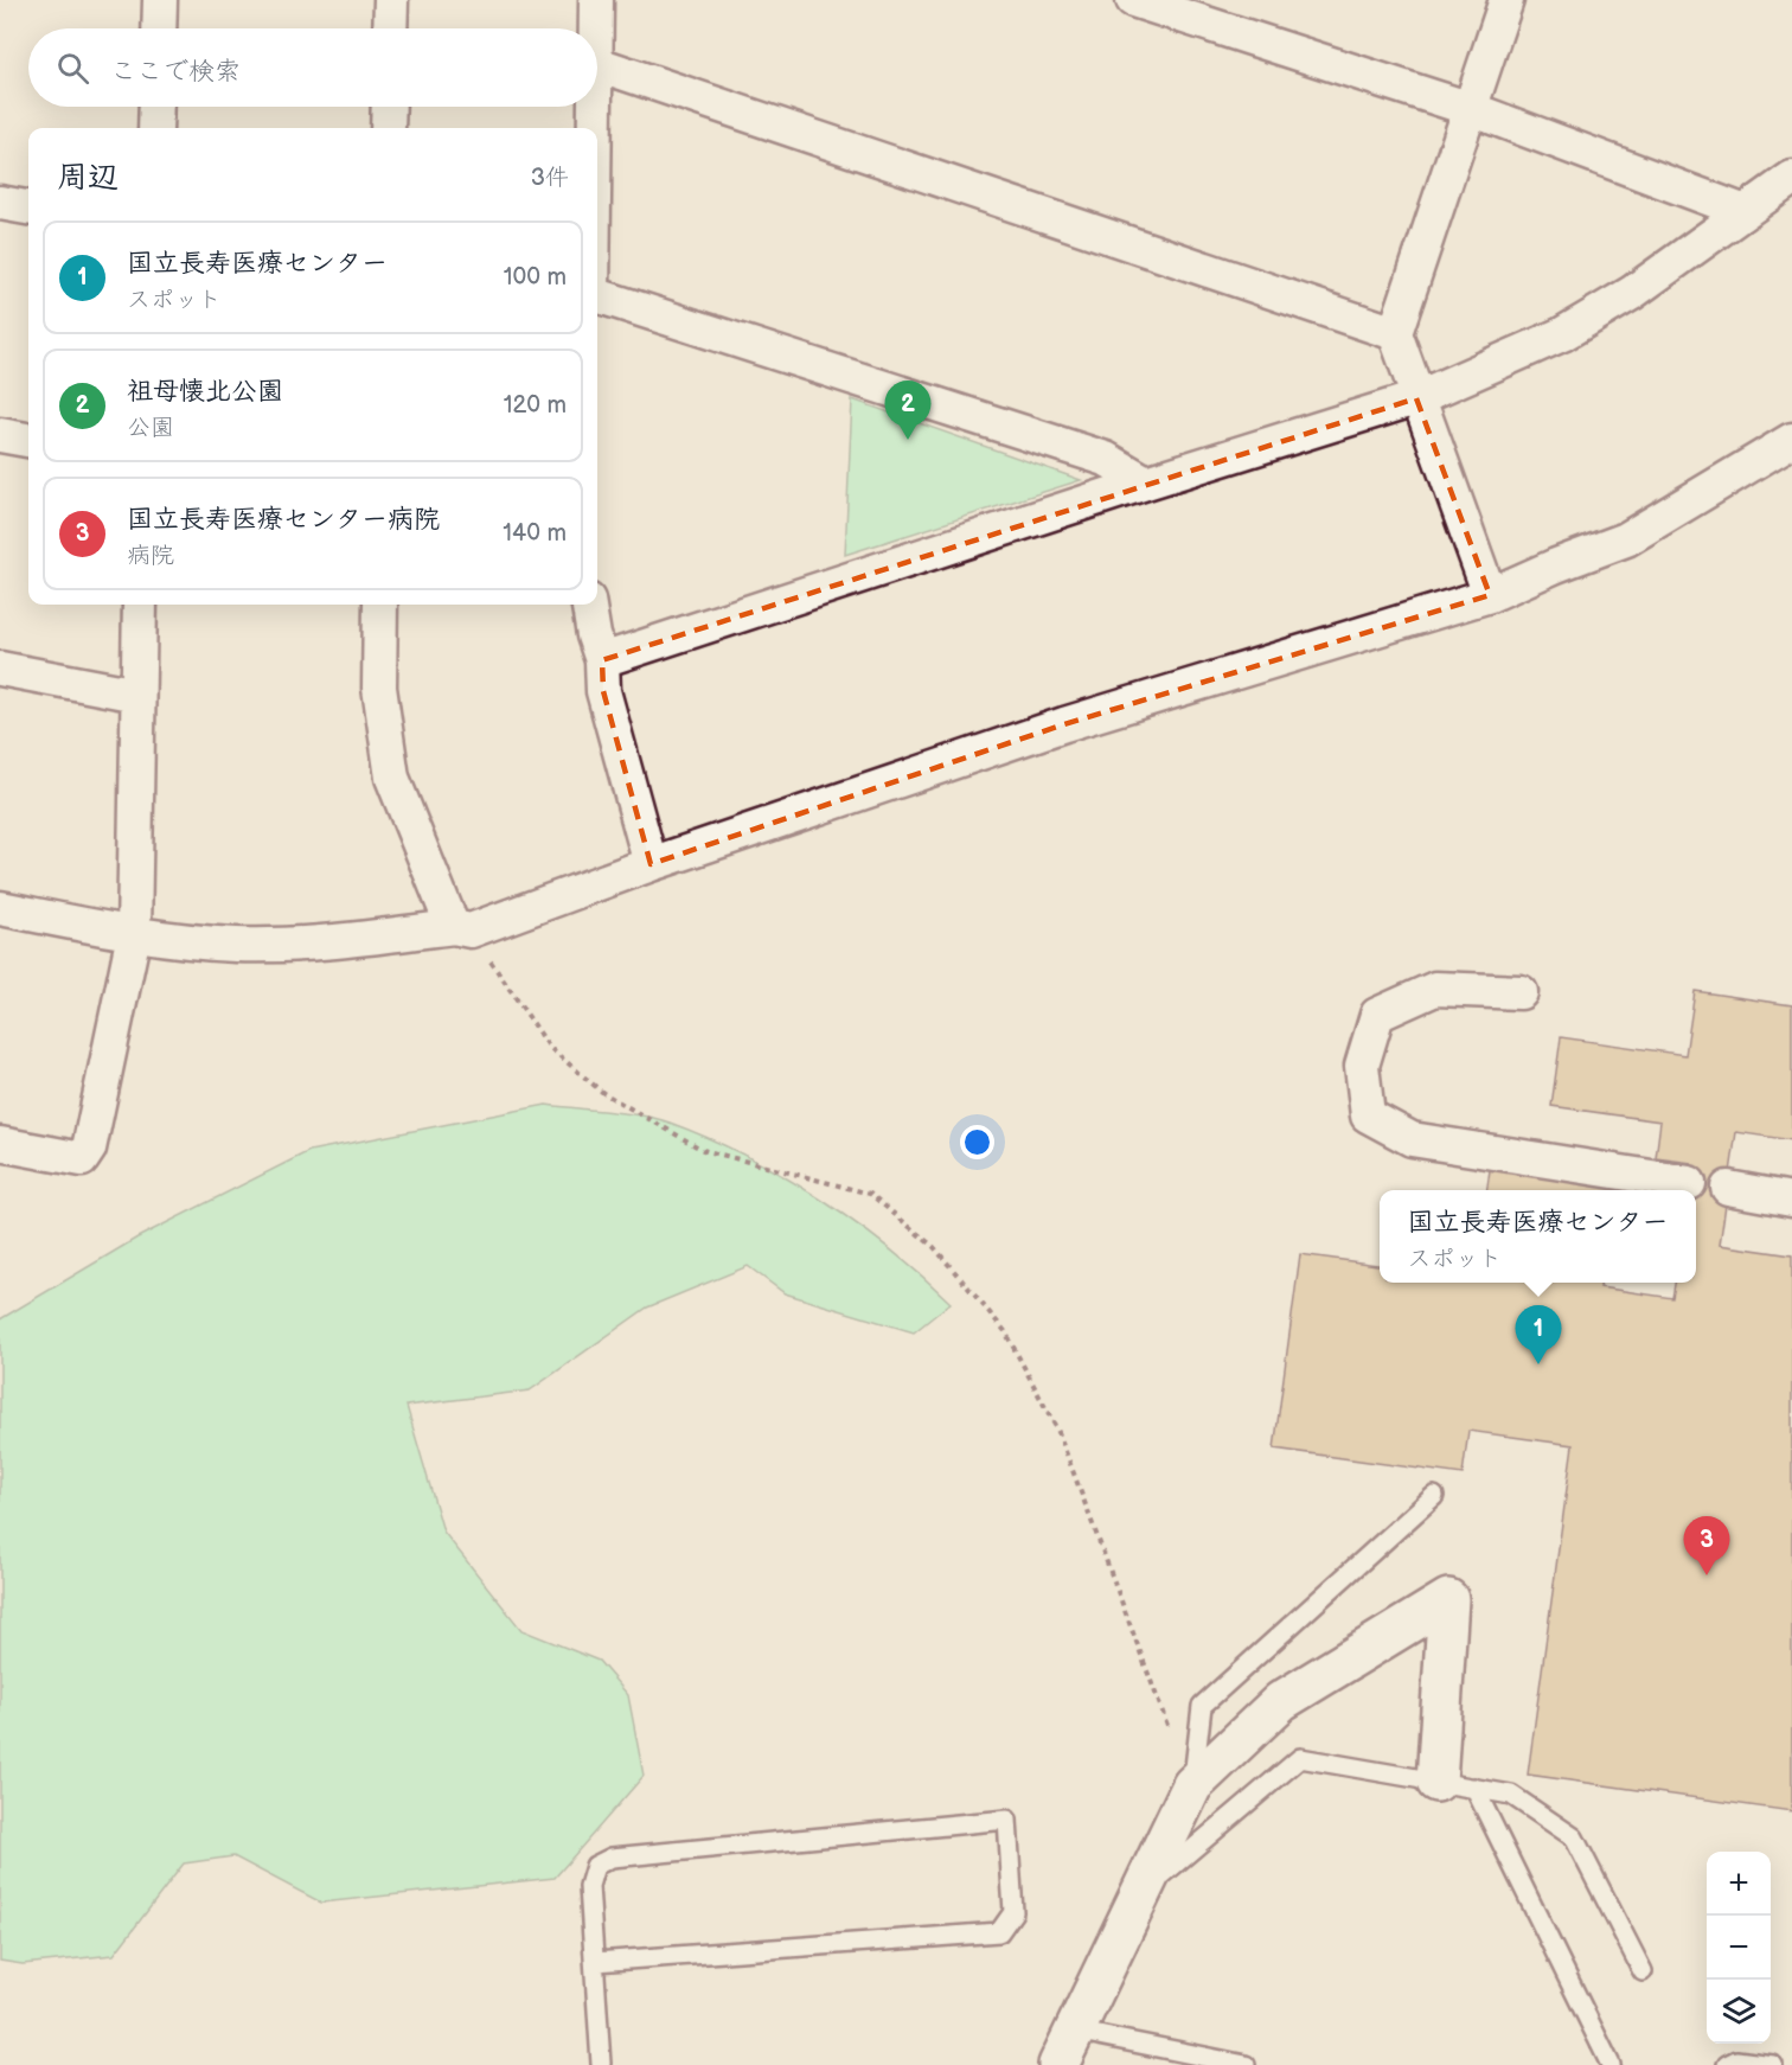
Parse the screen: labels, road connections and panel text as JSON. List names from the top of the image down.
{
  "page": {
    "search": "ここで検索",
    "heading": ["周辺", "3件"],
    "list": [
      {
        "mark": "1",
        "name": "国立長寿医療センター",
        "note": "スポット",
        "value": "100 m"
      },
      {
        "mark": "2",
        "name": "祖母懐北公園",
        "note": "公園",
        "value": "120 m"
      },
      {
        "mark": "3",
        "name": "国立長寿医療センター病院",
        "note": "病院",
        "value": "140 m"
      }
    ],
    "pins": ["2", "1", "3"],
    "popup": ["国立長寿医療センター", "スポット"],
    "map_buttons": ["+", "−"]
  }
}
